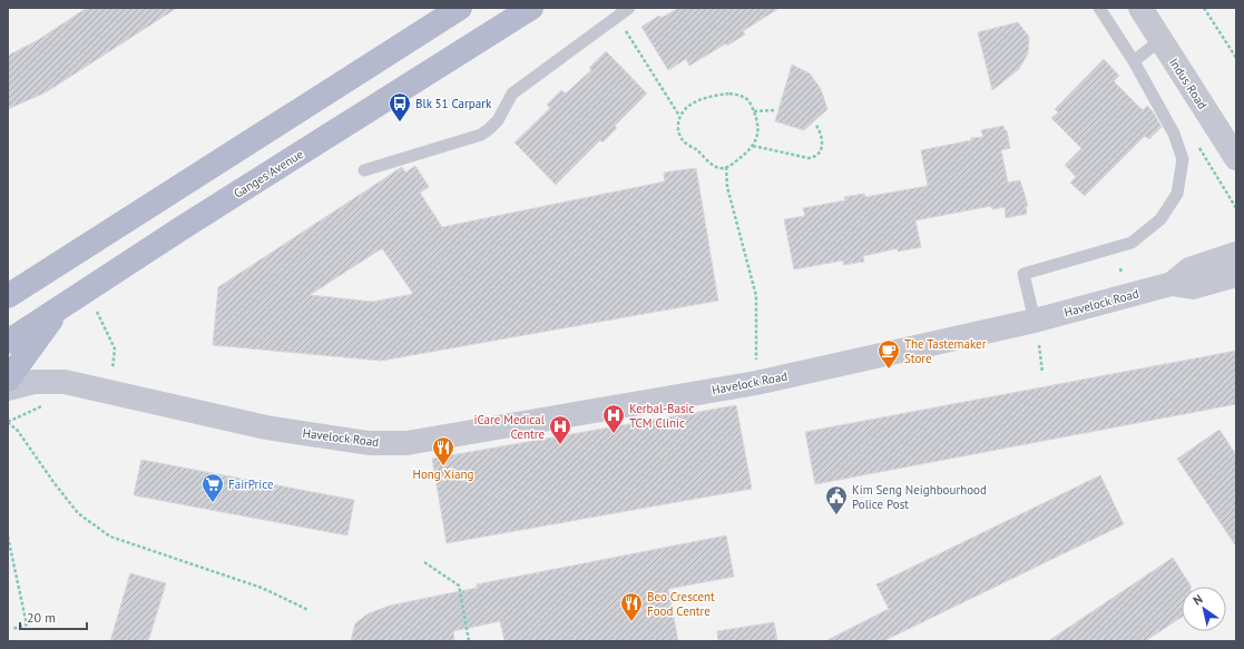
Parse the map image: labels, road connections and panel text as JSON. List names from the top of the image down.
{
  "streets": {
    "main road": ["Ganges Avenue"],
    "street": ["Indus Road", "Havelock Road"]
  },
  "places": {
    "bus stop": ["Blk 51 Carpark"],
    "cafe": ["The Tastemaker Store"],
    "hospital": ["Kerbal-Basic TCM Clinic", "iCare Medical Centre"],
    "restaurant": ["Hong Xiang", "Beo Crescent Food Centre"],
    "supermarket": ["FairPrice"],
    "public building": ["Kim Seng Neighbourhood Police Post"]
  },
  "scale_bar": "20 m",
  "north": "top left"
}
